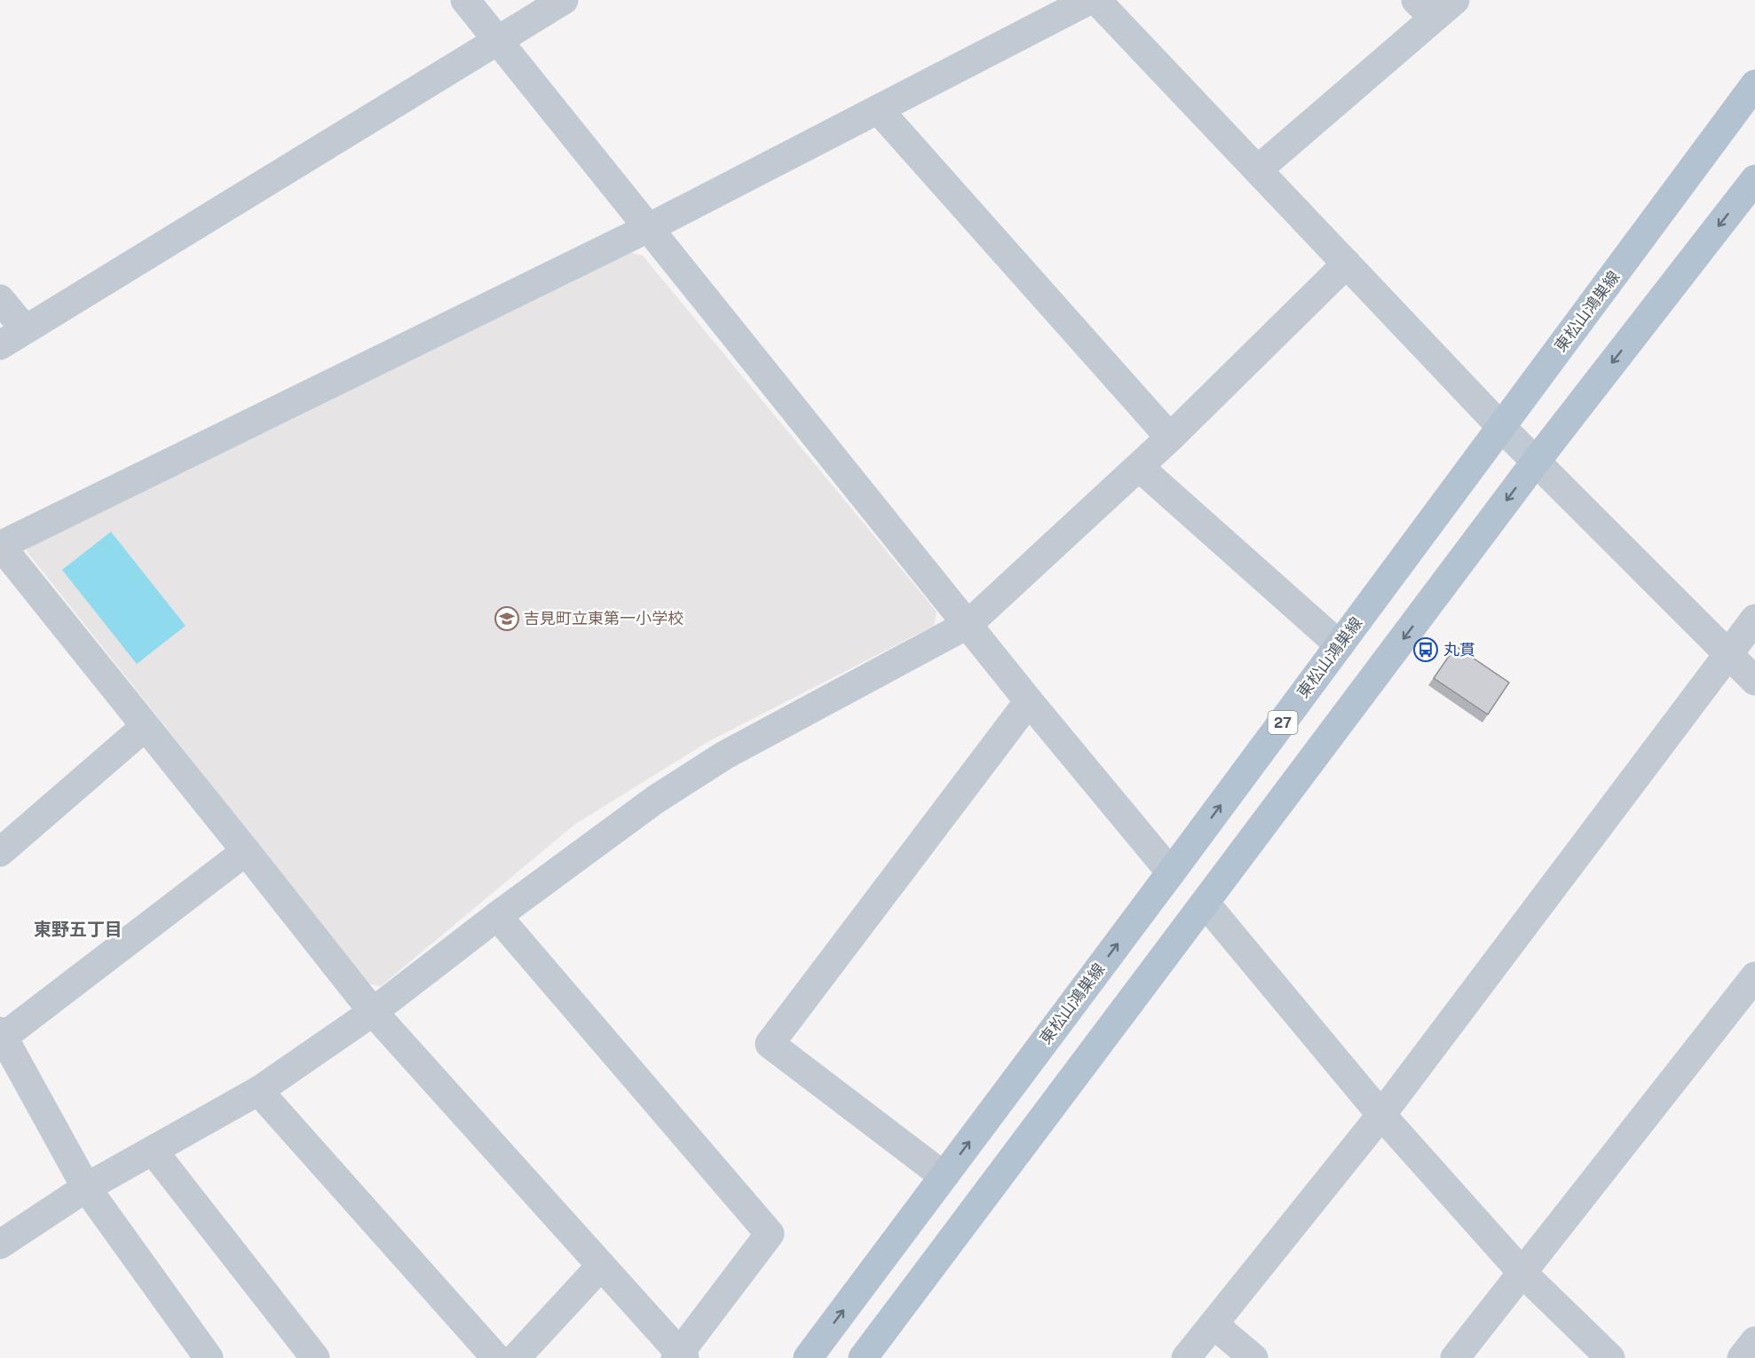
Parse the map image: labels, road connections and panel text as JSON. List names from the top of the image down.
{
  "streets": {
    "main road": ["東松山鴻巣線", "27"]
  },
  "districts": ["東野五丁目"],
  "places": {
    "school or university": ["吉見町立東第一小学校"],
    "bus stop": ["丸貫"]
  }
}
